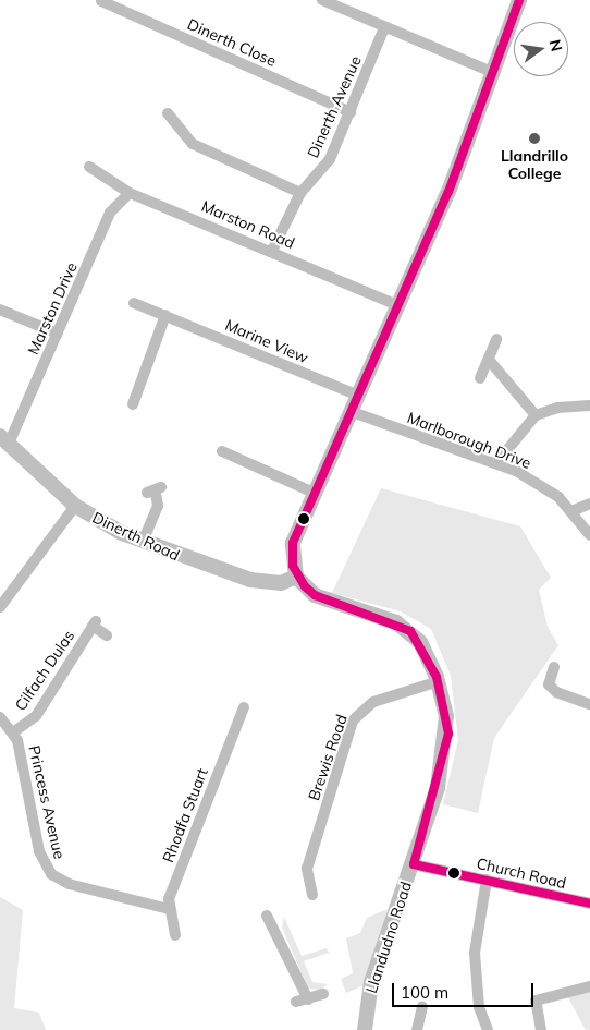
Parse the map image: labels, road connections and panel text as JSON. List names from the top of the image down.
{
  "streets": {
    "main road": ["Dinerth Road", "Llandudno Road"],
    "street": [
      "Dinerth Close",
      "Dinerth Avenue",
      "Marston Road",
      "Marston Drive",
      "Marine View",
      "Marlborough Drive",
      "Cilfach Dulas",
      "Brewis Road",
      "Princess Avenue",
      "Rhodfa Stuart",
      "Church Road"
    ]
  },
  "crossings": [
    ["Dinerth Close", "Dinerth Avenue"],
    ["Dinerth Avenue", "Marston Road"],
    ["Marston Road", "Marston Drive"],
    ["Marston Drive", "Dinerth Road"],
    ["Dinerth Road", "Llandudno Road"],
    ["Cilfach Dulas", "Princess Avenue"],
    ["Brewis Road", "Llandudno Road"],
    ["Princess Avenue", "Rhodfa Stuart"],
    ["Church Road", "Llandudno Road"]
  ],
  "places": ["Llandrillo College"],
  "scale_bar": "100 m",
  "north": "right"
}
